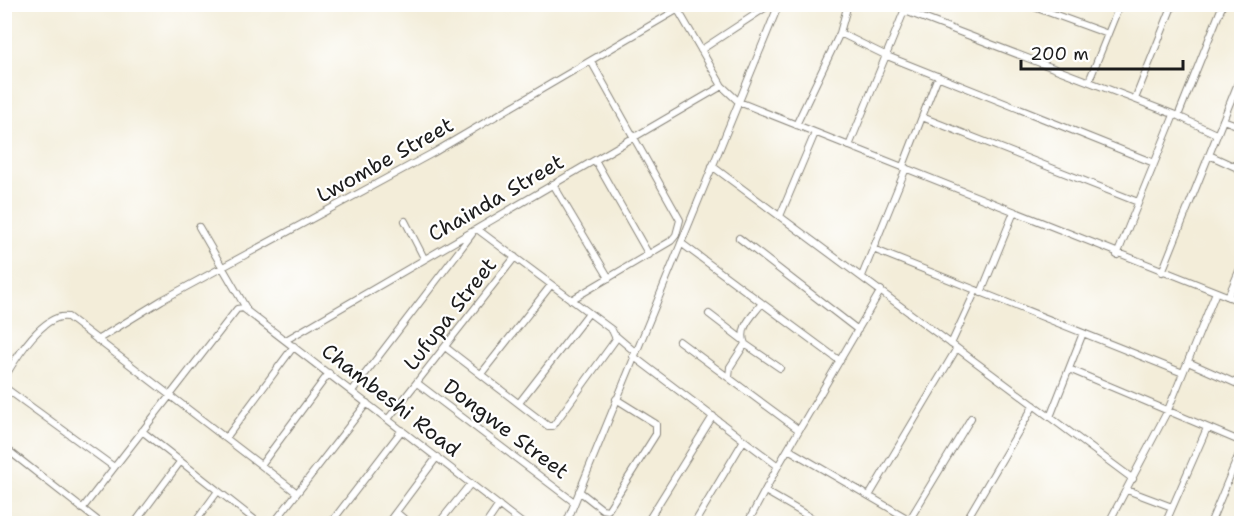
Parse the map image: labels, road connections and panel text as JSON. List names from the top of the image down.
{
  "streets": {
    "street": [
      "Lwombe Street",
      "Chainda Street",
      "Lufupa Street",
      "Chambeshi Road",
      "Dongwe Street"
    ]
  },
  "crossings": [
    ["Chainda Street", "Chambeshi Road"],
    ["Lufupa Street", "Chambeshi Road"],
    ["Lufupa Street", "Dongwe Street"]
  ],
  "scale_bar": "200 m"
}
